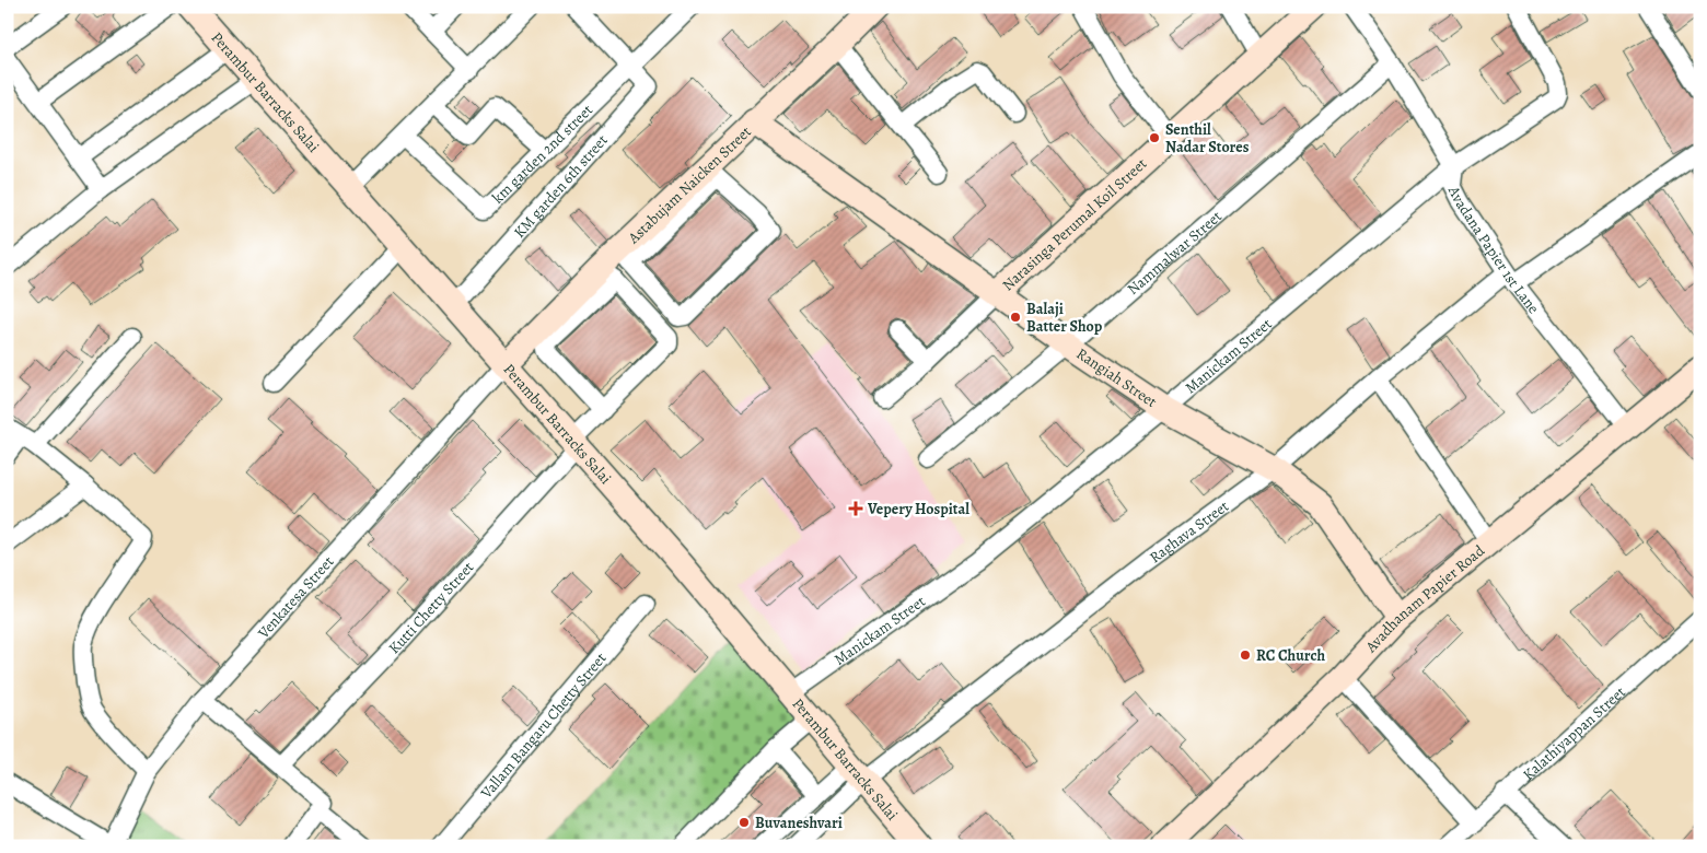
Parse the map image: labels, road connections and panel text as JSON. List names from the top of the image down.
{
  "streets": {
    "street": [
      "Perambur Barracks Salai",
      "km garden 2nd street",
      "Astabujam Naicken Street",
      "KM garden 6th street",
      "Narasinga Perumal Koil Street",
      "Avadana Papier 1st Lane",
      "Nammalwar Street",
      "Manickam Street",
      "Rangiah Street",
      "Raghava Street",
      "Venkatesa Street",
      "Avadhanam Papier Road",
      "Kutti Chetty Street",
      "Vallam Bangaru Chetty Street",
      "Kalathiyappan Street"
    ]
  },
  "crossings": [
    ["Perambur Barracks Salai", "Astabujam Naicken Street"],
    ["Perambur Barracks Salai", "KM garden 6th street"],
    ["Perambur Barracks Salai", "Manickam Street"],
    ["Perambur Barracks Salai", "Raghava Street"],
    ["Perambur Barracks Salai", "Venkatesa Street"],
    ["Perambur Barracks Salai", "Kutti Chetty Street"],
    ["km garden 2nd street", "KM garden 6th street"],
    ["Astabujam Naicken Street", "Rangiah Street"],
    ["Astabujam Naicken Street", "Venkatesa Street"],
    ["Astabujam Naicken Street", "Kutti Chetty Street"],
    ["Narasinga Perumal Koil Street", "Rangiah Street"],
    ["Avadana Papier 1st Lane", "Nammalwar Street"],
    ["Avadana Papier 1st Lane", "Manickam Street"],
    ["Avadana Papier 1st Lane", "Raghava Street"],
    ["Avadana Papier 1st Lane", "Avadhanam Papier Road"],
    ["Nammalwar Street", "Rangiah Street"],
    ["Manickam Street", "Rangiah Street"],
    ["Rangiah Street", "Raghava Street"],
    ["Rangiah Street", "Avadhanam Papier Road"]
  ],
  "places": {
    "other": [
      "Senthil Nadar Stores",
      "Balaji Batter Shop",
      "RC Church",
      "Buvaneshvari"
    ],
    "health": ["Vepery Hospital"]
  }
}
